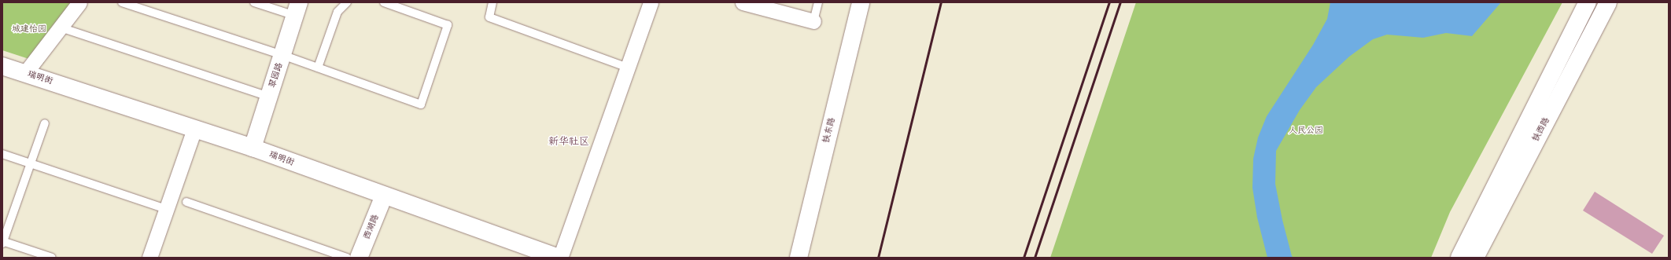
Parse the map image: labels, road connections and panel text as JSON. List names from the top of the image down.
{
  "streets": {
    "street": [
      "翠园路",
      "瑞明街",
      "铁西路",
      "铁东路",
      "西湖路"
    ]
  },
  "crossings": [
    ["翠园路", "瑞明街"],
    ["瑞明街", "西湖路"]
  ],
  "districts": ["新华社区"],
  "parks": ["城建怡园", "人民公园"]
}
